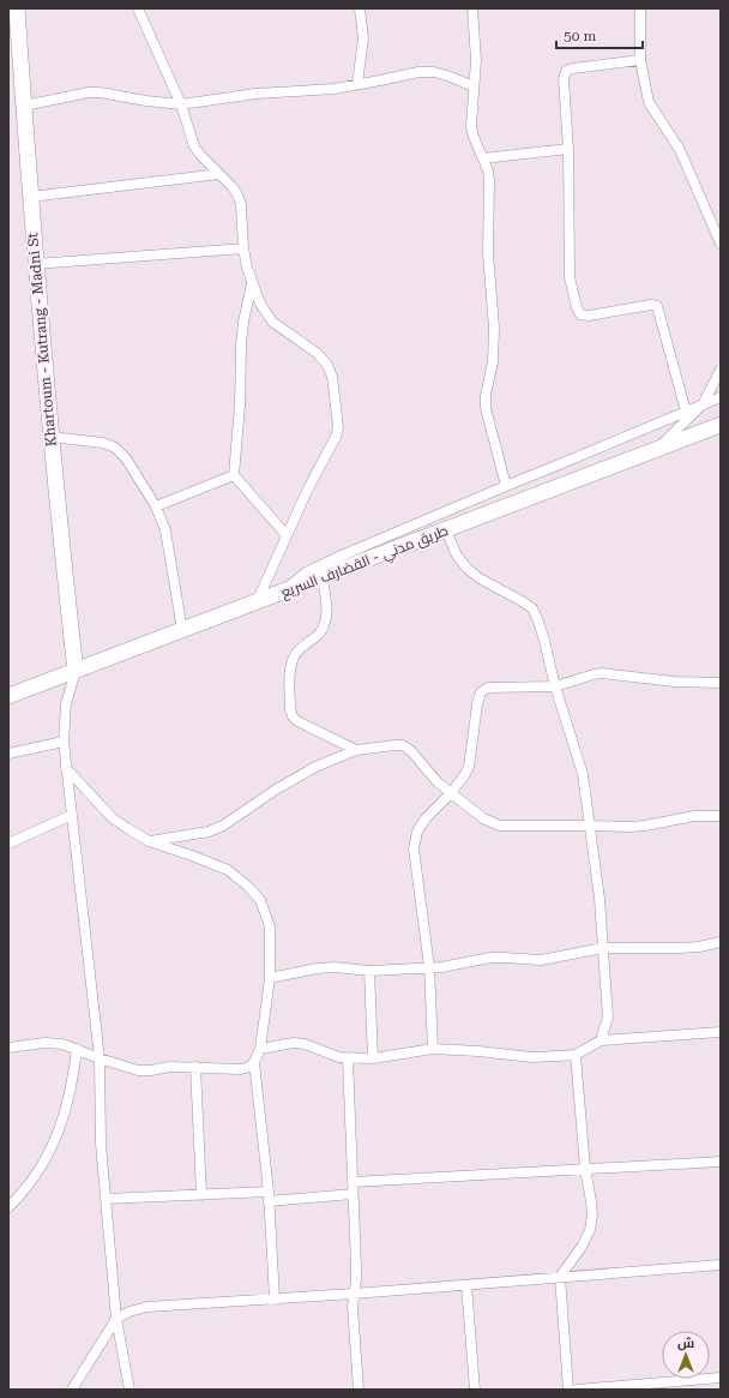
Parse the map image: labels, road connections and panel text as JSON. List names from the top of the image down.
{
  "streets": {
    "highway": ["Khartoum - Kutrang - Madni St", "طريق مدني - القضارف السريع"]
  },
  "crossings": [
    ["Khartoum - Kutrang - Madni St", "طريق مدني - القضارف السريع"]
  ],
  "scale_bar": "50 m",
  "north": "top"
}
